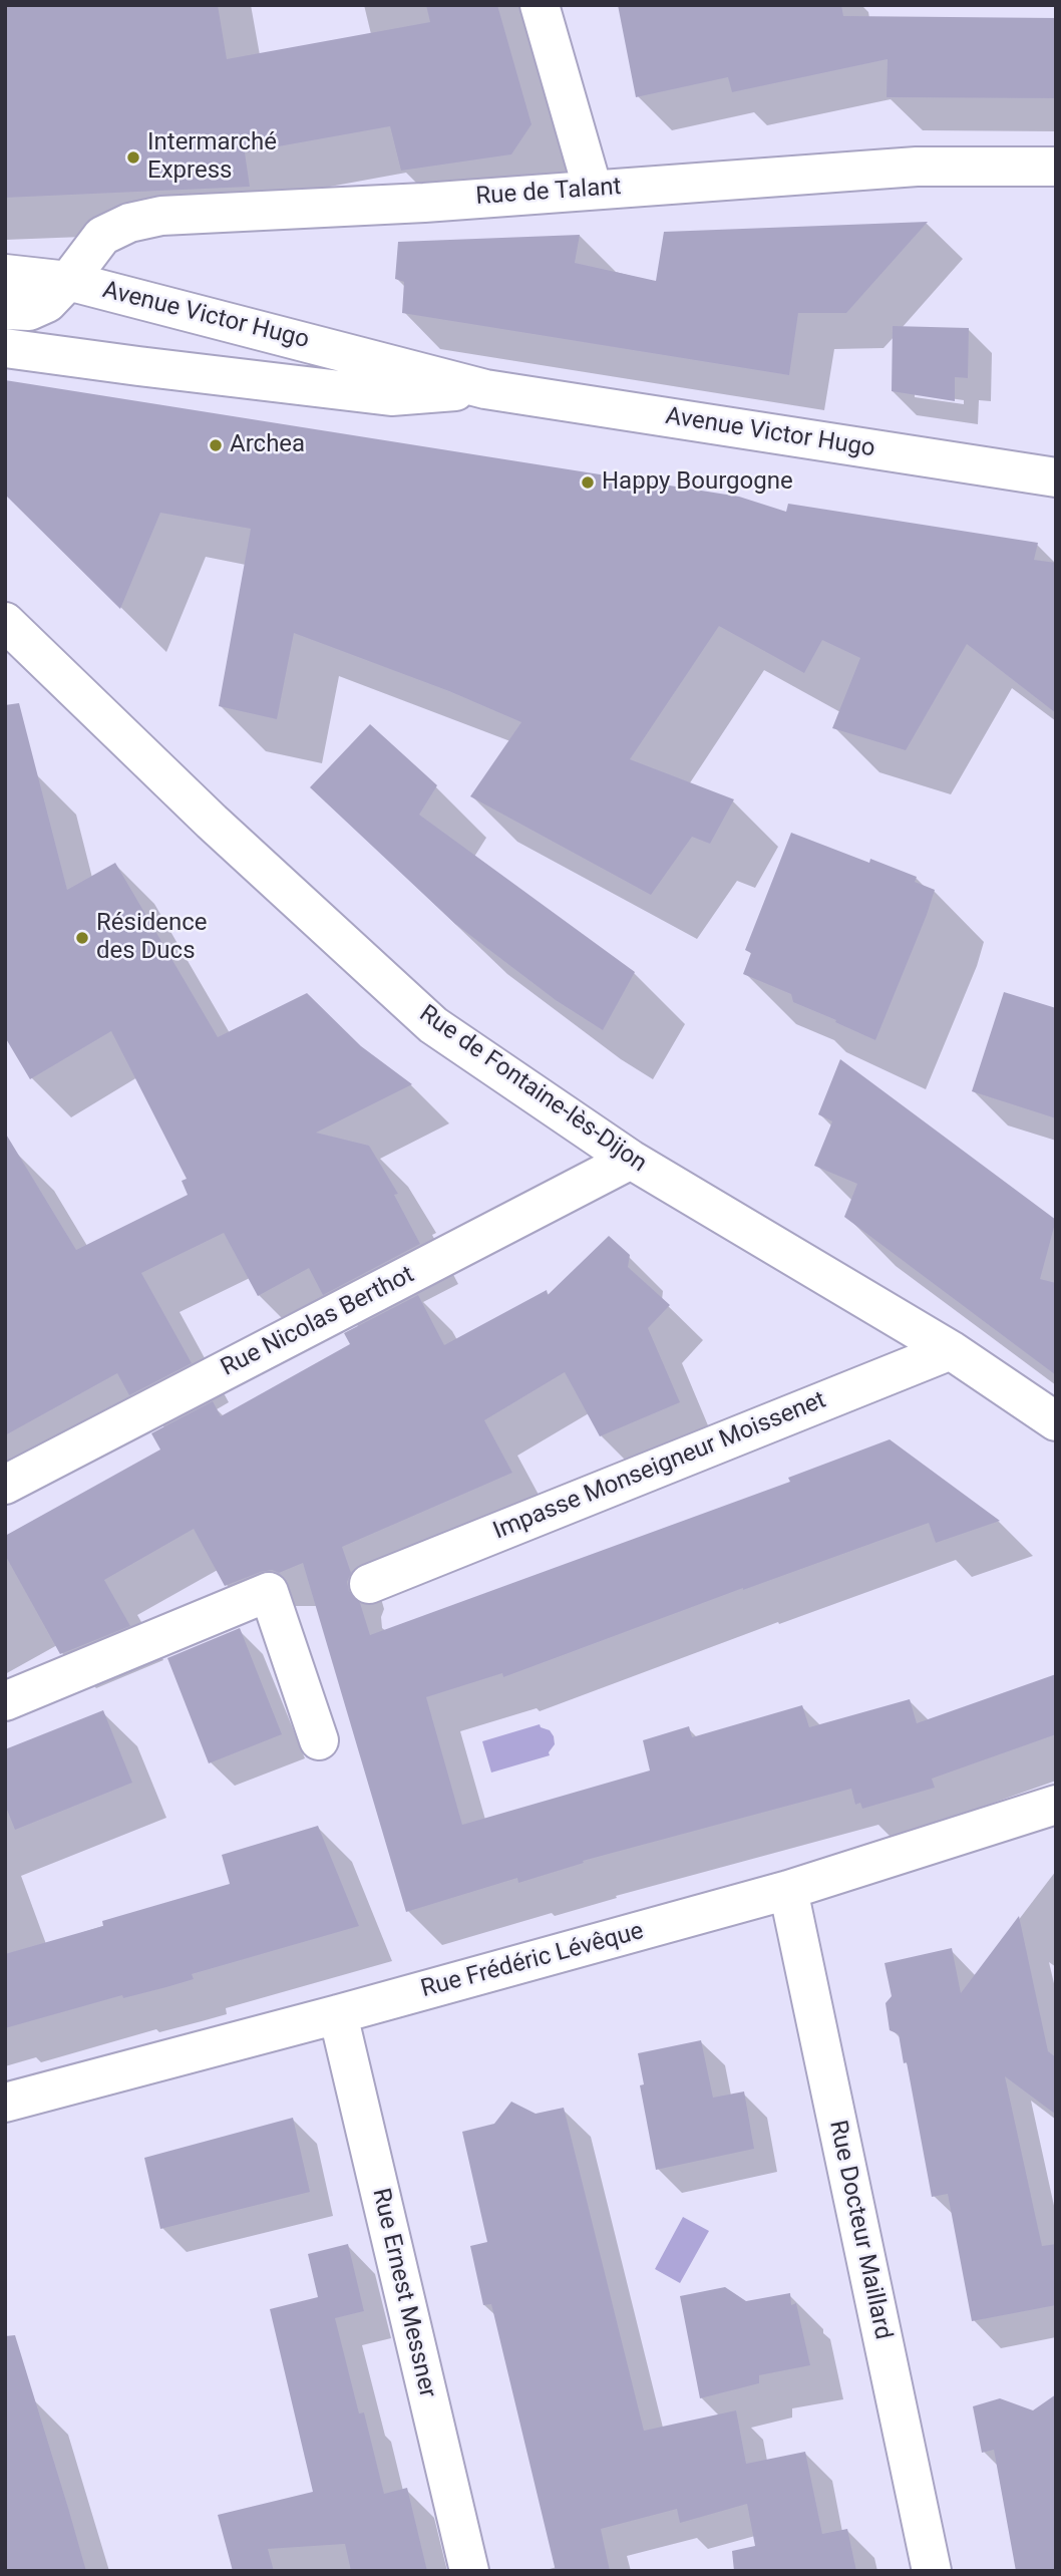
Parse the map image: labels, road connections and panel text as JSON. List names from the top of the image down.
{
  "streets": {
    "street": [
      "Rue de Talant",
      "Avenue Victor Hugo",
      "Rue de Fontaine-lès-Dijon",
      "Rue Nicolas Berthot",
      "Impasse Monseigneur Moissenet",
      "Rue Frédéric Lévêque",
      "Rue Docteur Maillard",
      "Rue Ernest Messner"
    ]
  },
  "crossings": [
    ["Rue de Talant", "Avenue Victor Hugo"],
    ["Rue de Fontaine-lès-Dijon", "Rue Nicolas Berthot"],
    ["Rue de Fontaine-lès-Dijon", "Impasse Monseigneur Moissenet"],
    ["Rue Frédéric Lévêque", "Rue Docteur Maillard"],
    ["Rue Frédéric Lévêque", "Rue Ernest Messner"]
  ],
  "places": [
    "Intermarché Express",
    "Archea",
    "Happy Bourgogne",
    "Résidence des Ducs"
  ]
}
